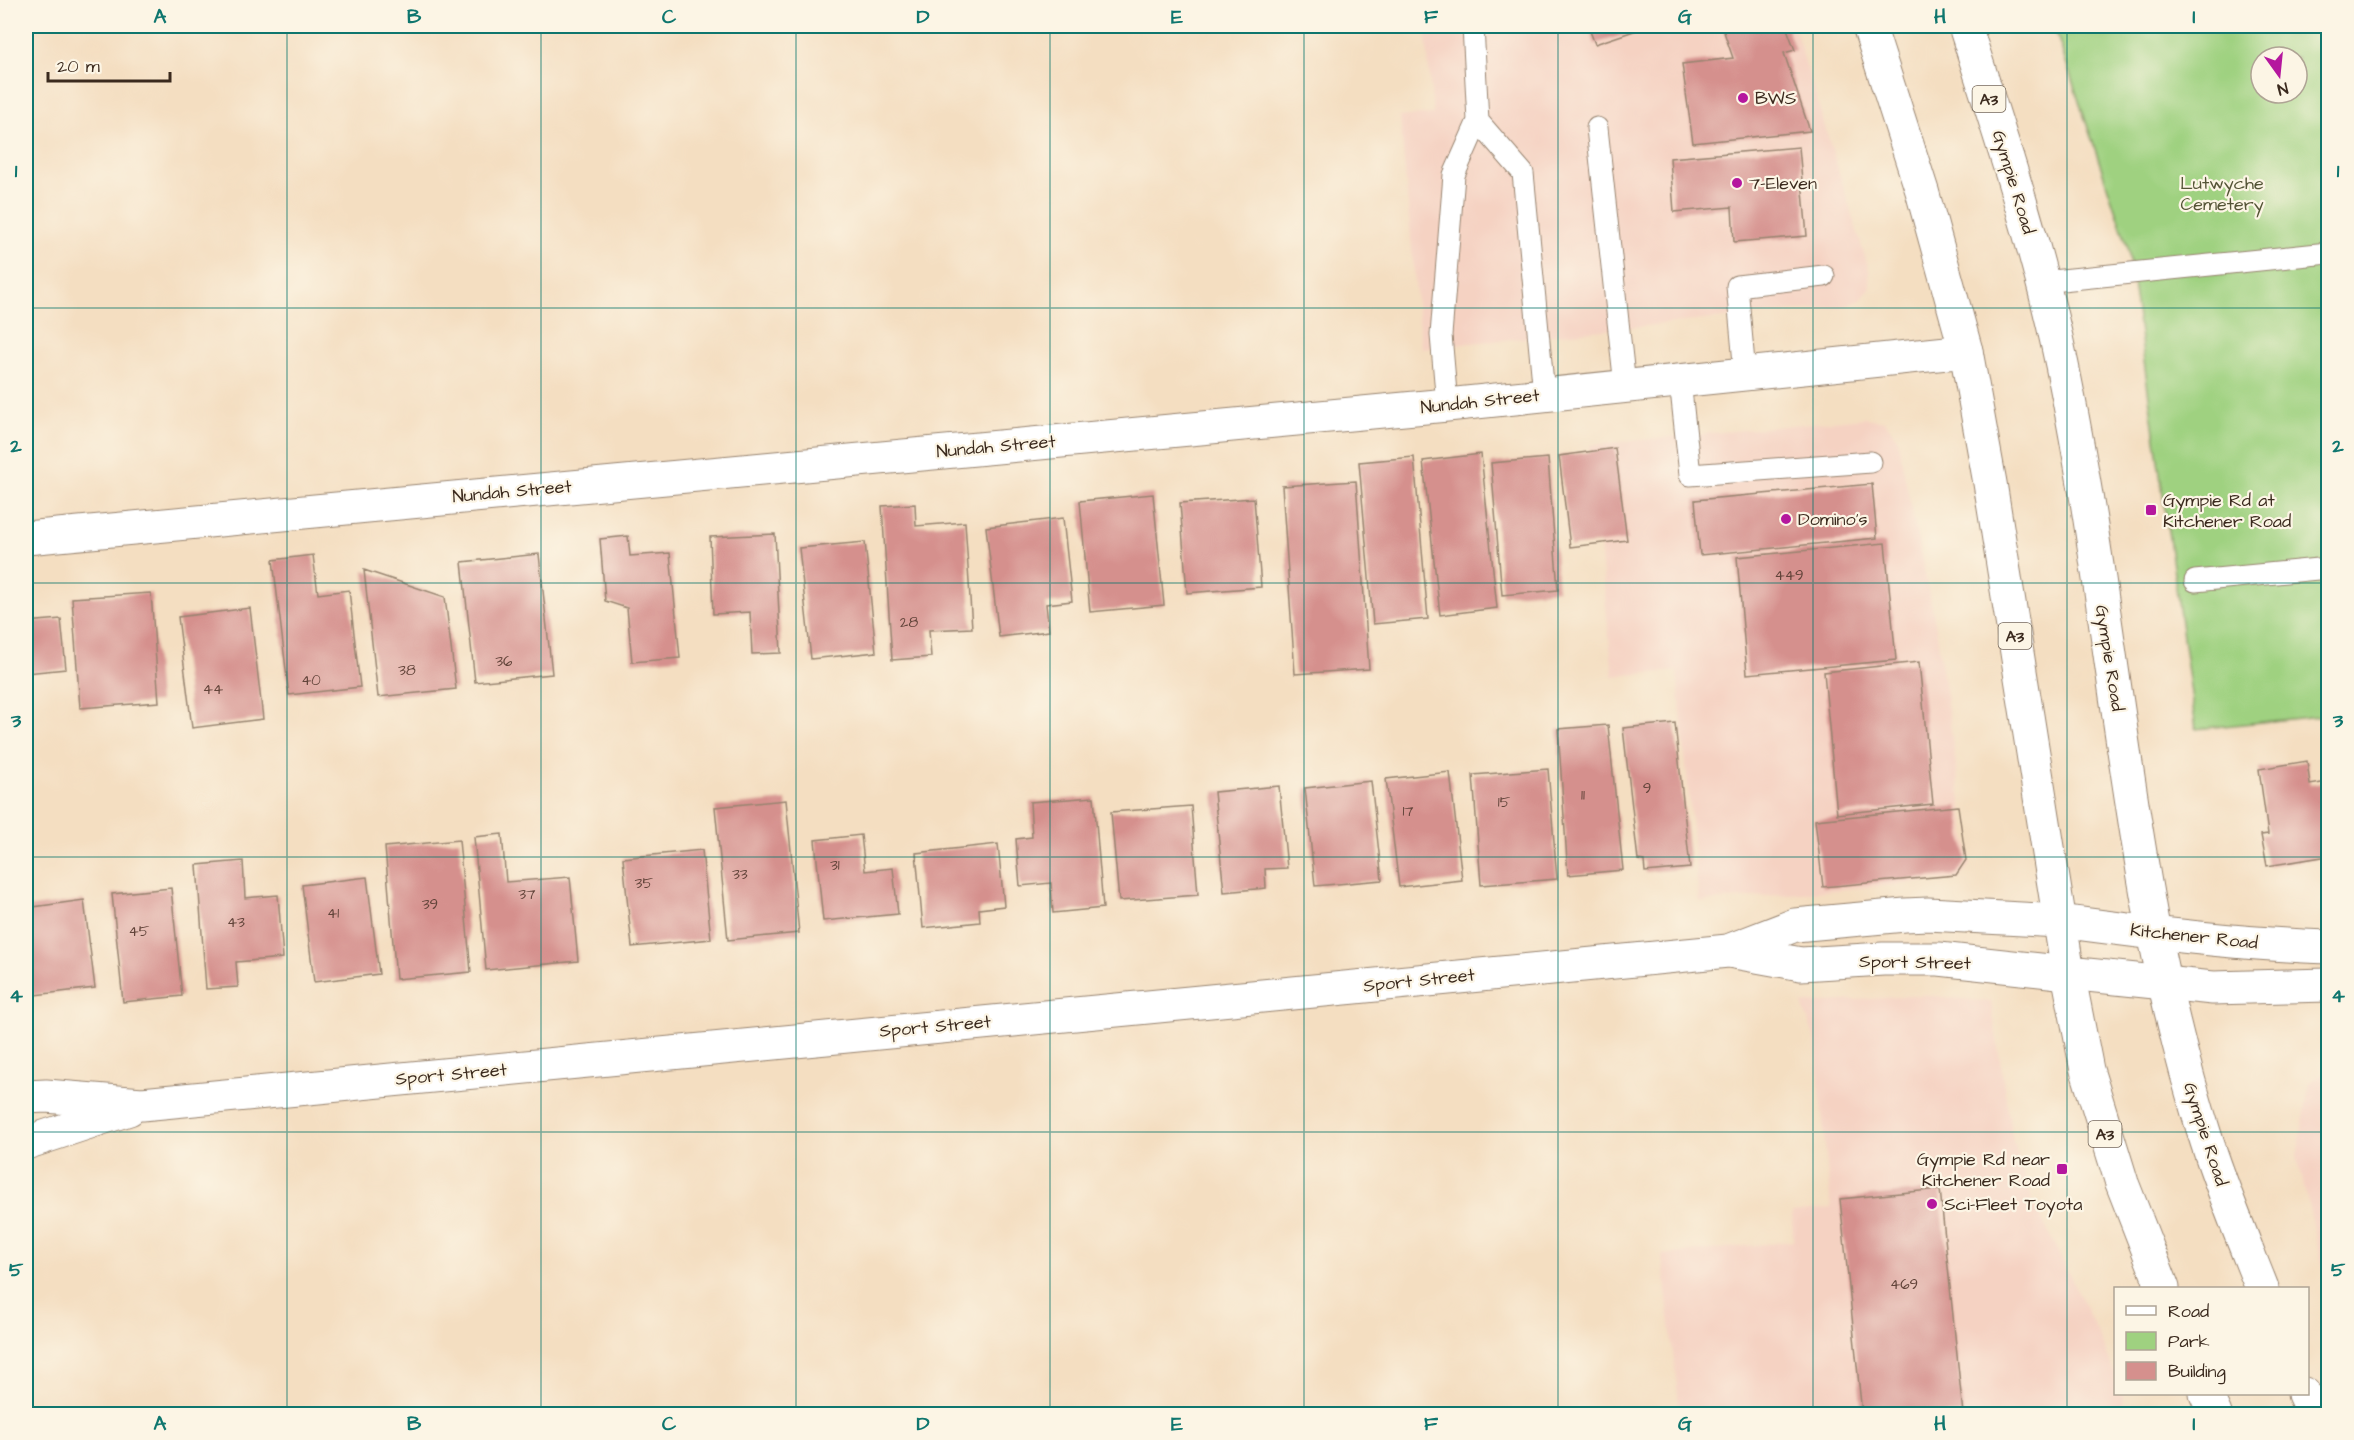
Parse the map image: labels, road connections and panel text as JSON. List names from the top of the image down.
{
  "streets": {
    "main road": [
      "A3",
      "Gympie Road",
      "Nundah Street",
      "Kitchener Road",
      "Sport Street"
    ]
  },
  "crossings": [
    ["A3", "Nundah Street"],
    ["A3", "Kitchener Road"],
    ["A3", "Sport Street"],
    ["Gympie Road", "Kitchener Road"],
    ["Kitchener Road", "Sport Street"]
  ],
  "parks": ["Lutwyche Cemetery"],
  "places": {
    "other": [
      "BWS",
      "7-Eleven",
      "Domino's",
      "Sci-Fleet Toyota"
    ],
    "transit": ["Gympie Rd at Kitchener Road", "Gympie Rd near Kitchener Road"]
  },
  "house_numbers": [
    "449",
    "28",
    "36",
    "38",
    "40",
    "44",
    "9",
    "11",
    "15",
    "17",
    "31",
    "33",
    "35",
    "37",
    "39",
    "41",
    "43",
    "45",
    "469"
  ],
  "legend": ["Road", "Park", "Building"],
  "scale_bar": "20 m",
  "north": "bottom",
  "grid": {
    "columns": [
      "A",
      "B",
      "C",
      "D",
      "E",
      "F",
      "G",
      "H",
      "I"
    ],
    "rows": [
      "1",
      "2",
      "3",
      "4",
      "5"
    ]
  }
}
